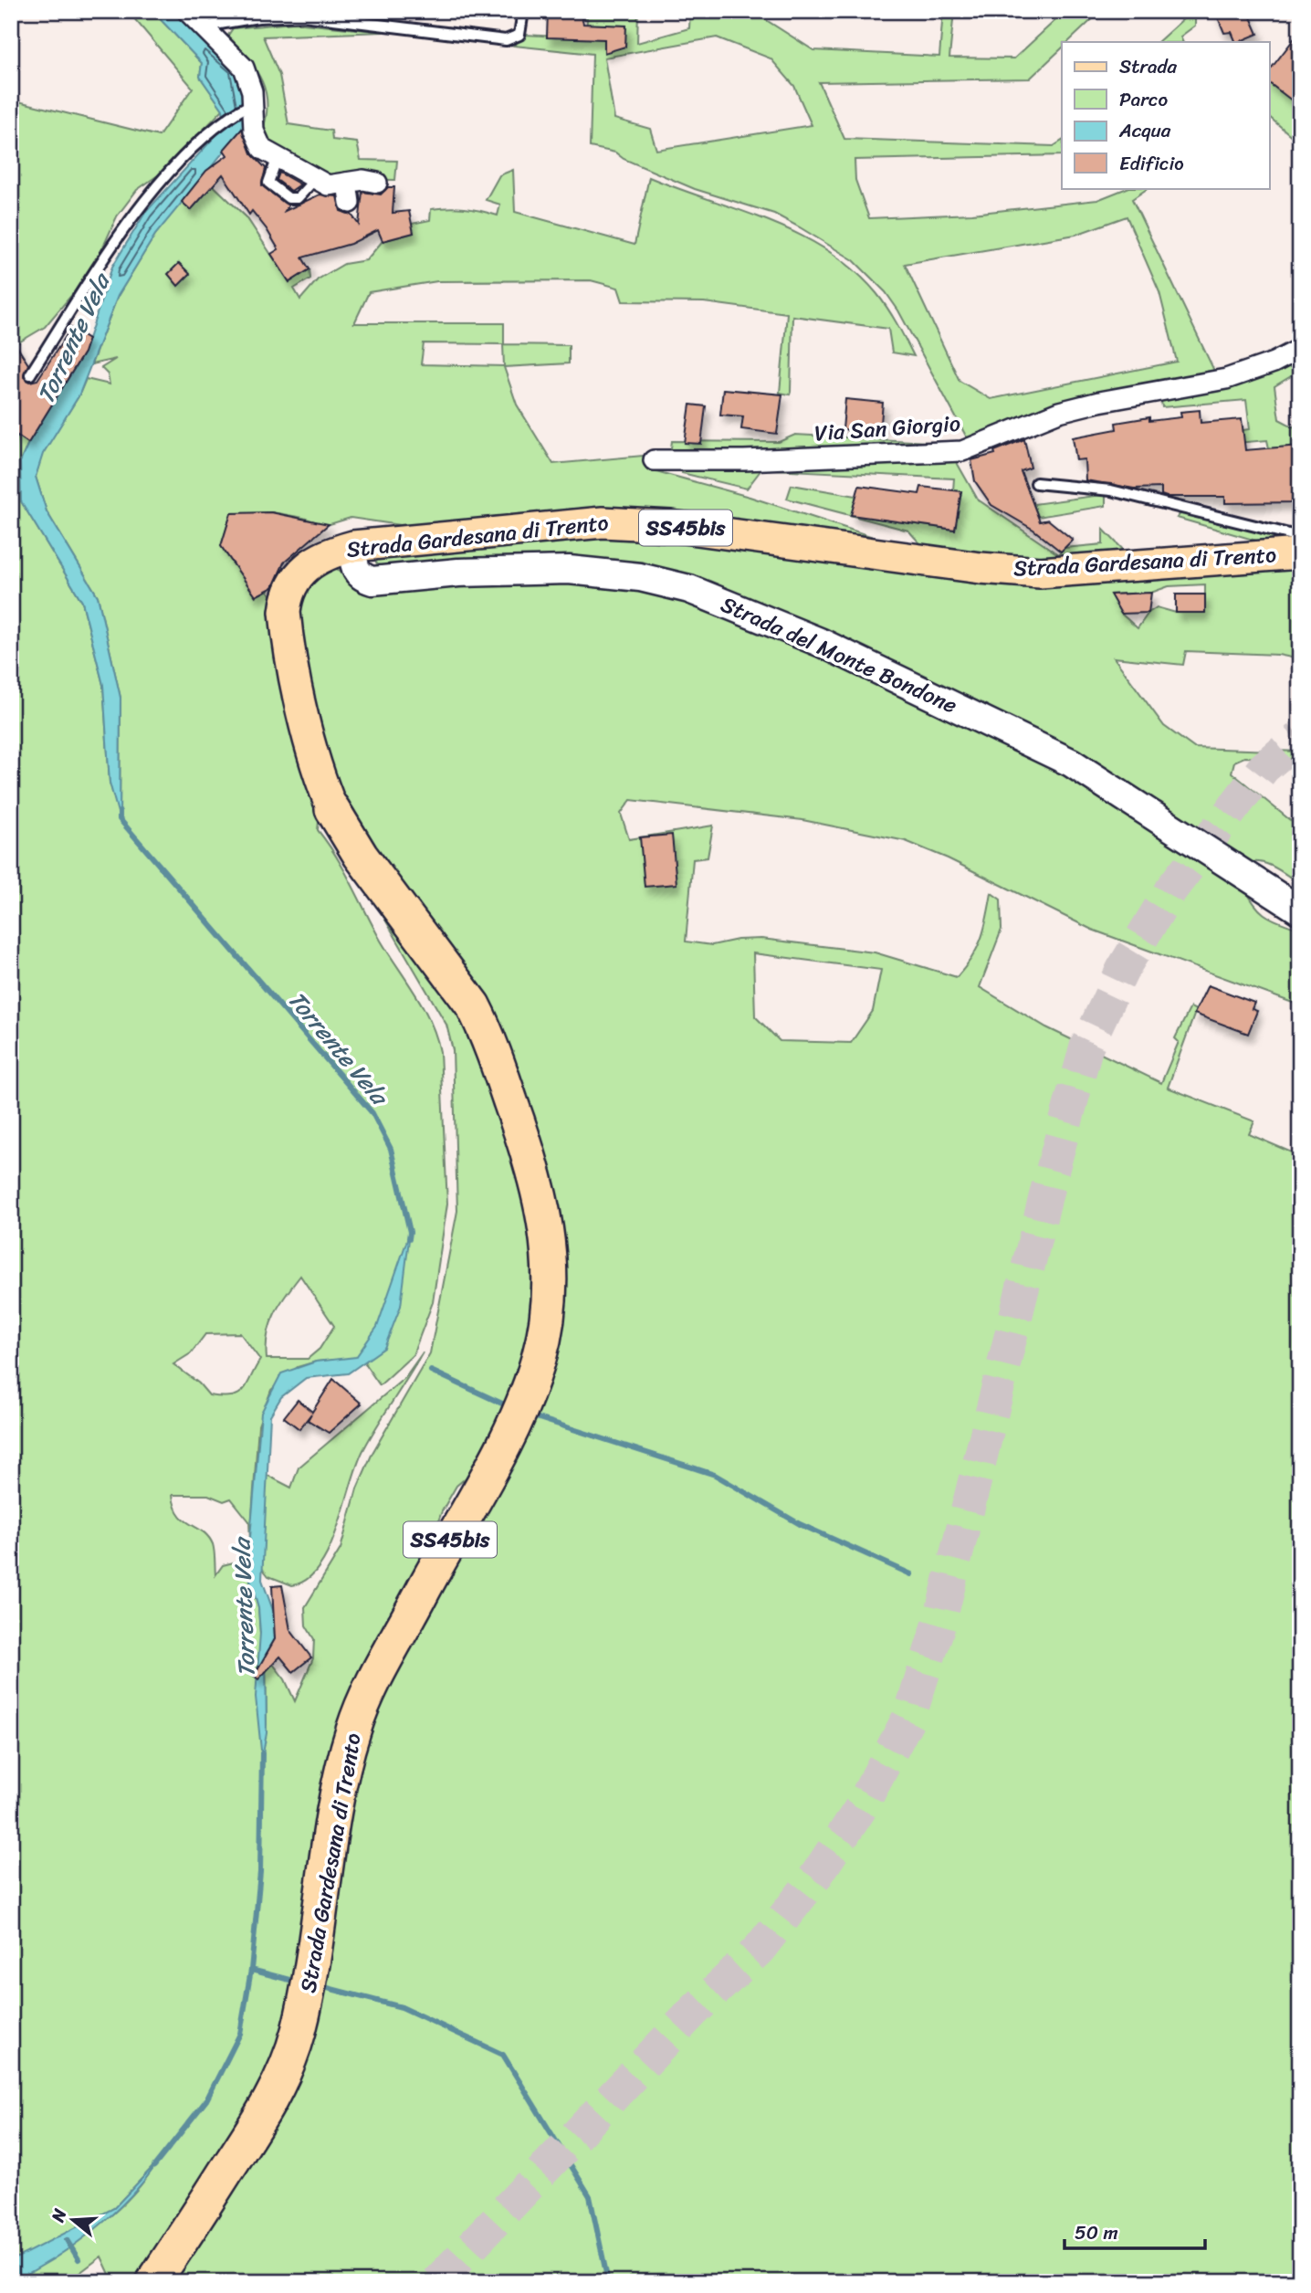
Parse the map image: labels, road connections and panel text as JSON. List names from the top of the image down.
{
  "streets": {
    "highway": ["SS45bis", "Strada Gardesana di Trento"],
    "street": ["Via San Giorgio", "Strada del Monte Bondone"]
  },
  "crossings": [
    ["Strada Gardesana di Trento", "Strada del Monte Bondone"]
  ],
  "water": ["Torrente Vela"],
  "legend": [
    "Strada",
    "Parco",
    "Acqua",
    "Edificio"
  ],
  "scale_bar": "50 m",
  "north": "left"
}
